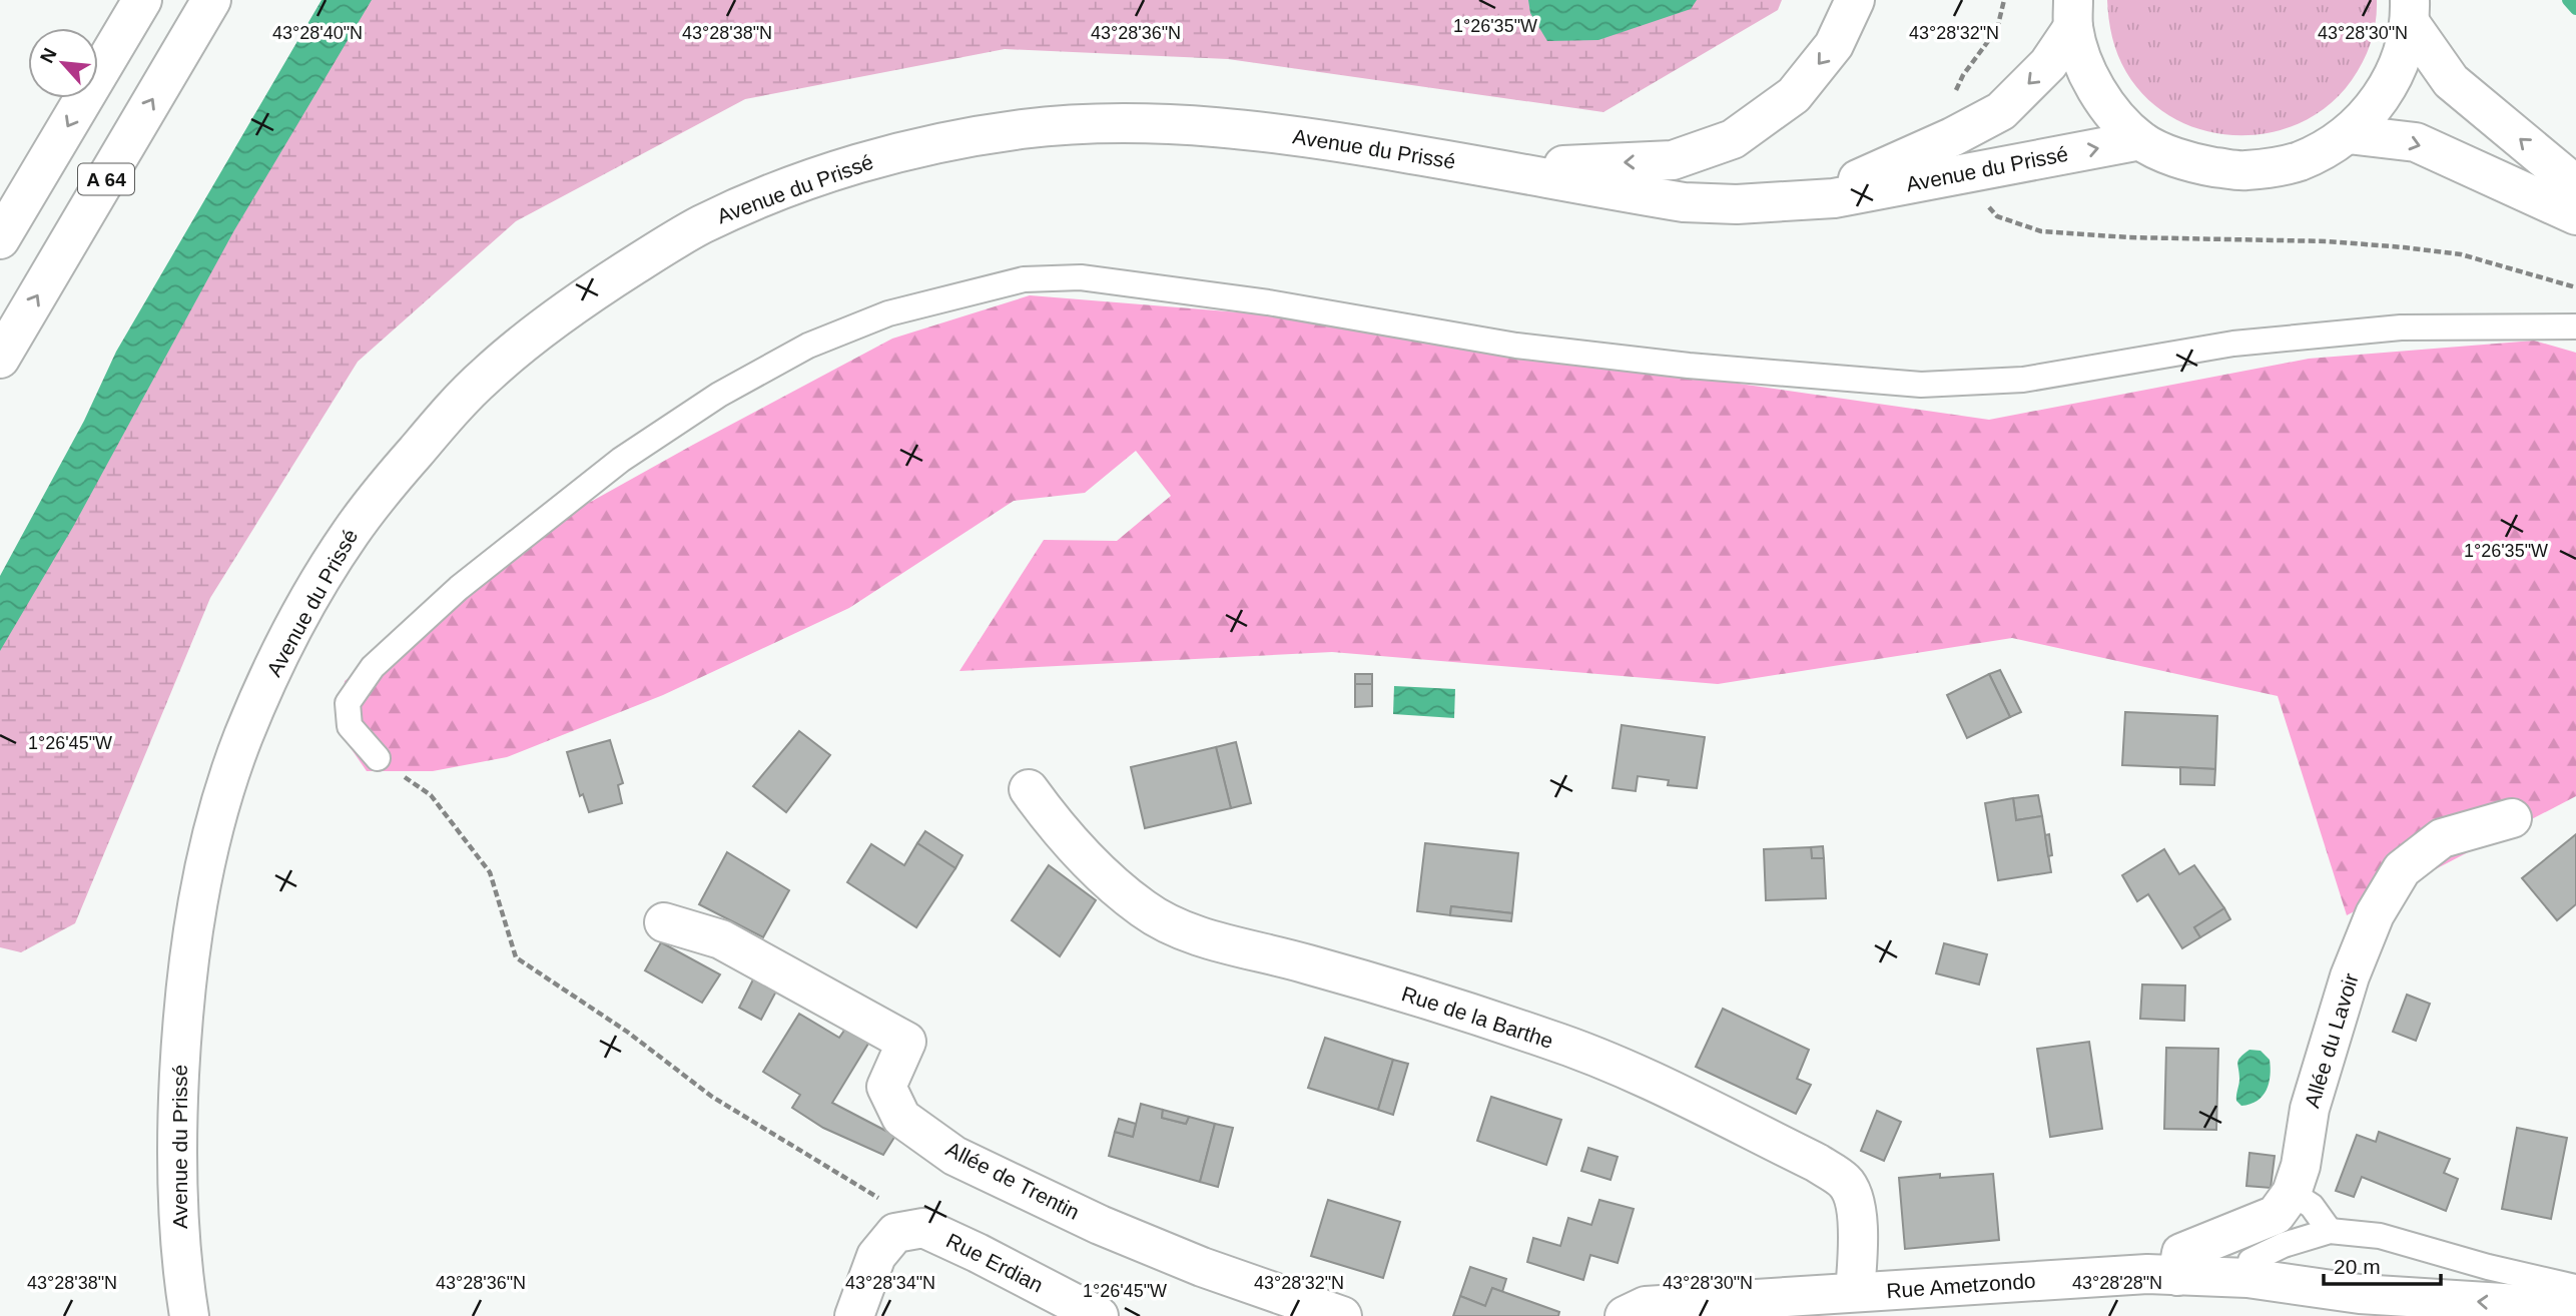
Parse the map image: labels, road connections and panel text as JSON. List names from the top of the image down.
{
  "streets": {
    "main road": [
      "Avenue du Prissé",
      "A 64",
      "Rue de la Barthe",
      "Allée du Lavoir",
      "Allée de Trentin",
      "Rue Erdian",
      "Rue Ametzondo"
    ]
  },
  "crossings": [
    ["Rue de la Barthe", "Rue Ametzondo"],
    ["Allée du Lavoir", "Rue Ametzondo"]
  ],
  "scale_bar": "20 m",
  "north": "top left",
  "coordinates": [
    "1°26'35\"W",
    "43°28'40\"N",
    "43°28'38\"N",
    "43°28'36\"N",
    "43°28'32\"N",
    "43°28'30\"N",
    "1°26'45\"W",
    "43°28'34\"N",
    "43°28'28\"N"
  ]
}
